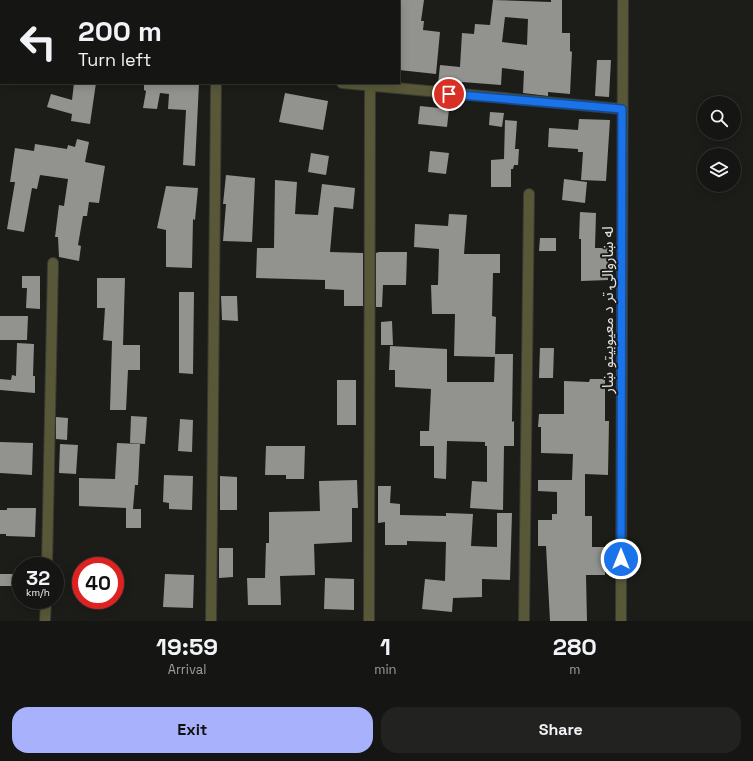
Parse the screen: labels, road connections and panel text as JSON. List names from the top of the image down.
{
  "streets": {
    "street": ["له ښاروالۍ تر د معیوبیتو ښار"]
  },
  "page": {
    "turn": ["200 m", "Turn left"],
    "speed": "32 km/h",
    "limit": "40",
    "eta": [
      "19:59",
      "Arrival",
      "1",
      "min",
      "280",
      "m"
    ],
    "buttons": ["Exit", "Share"]
  }
}
